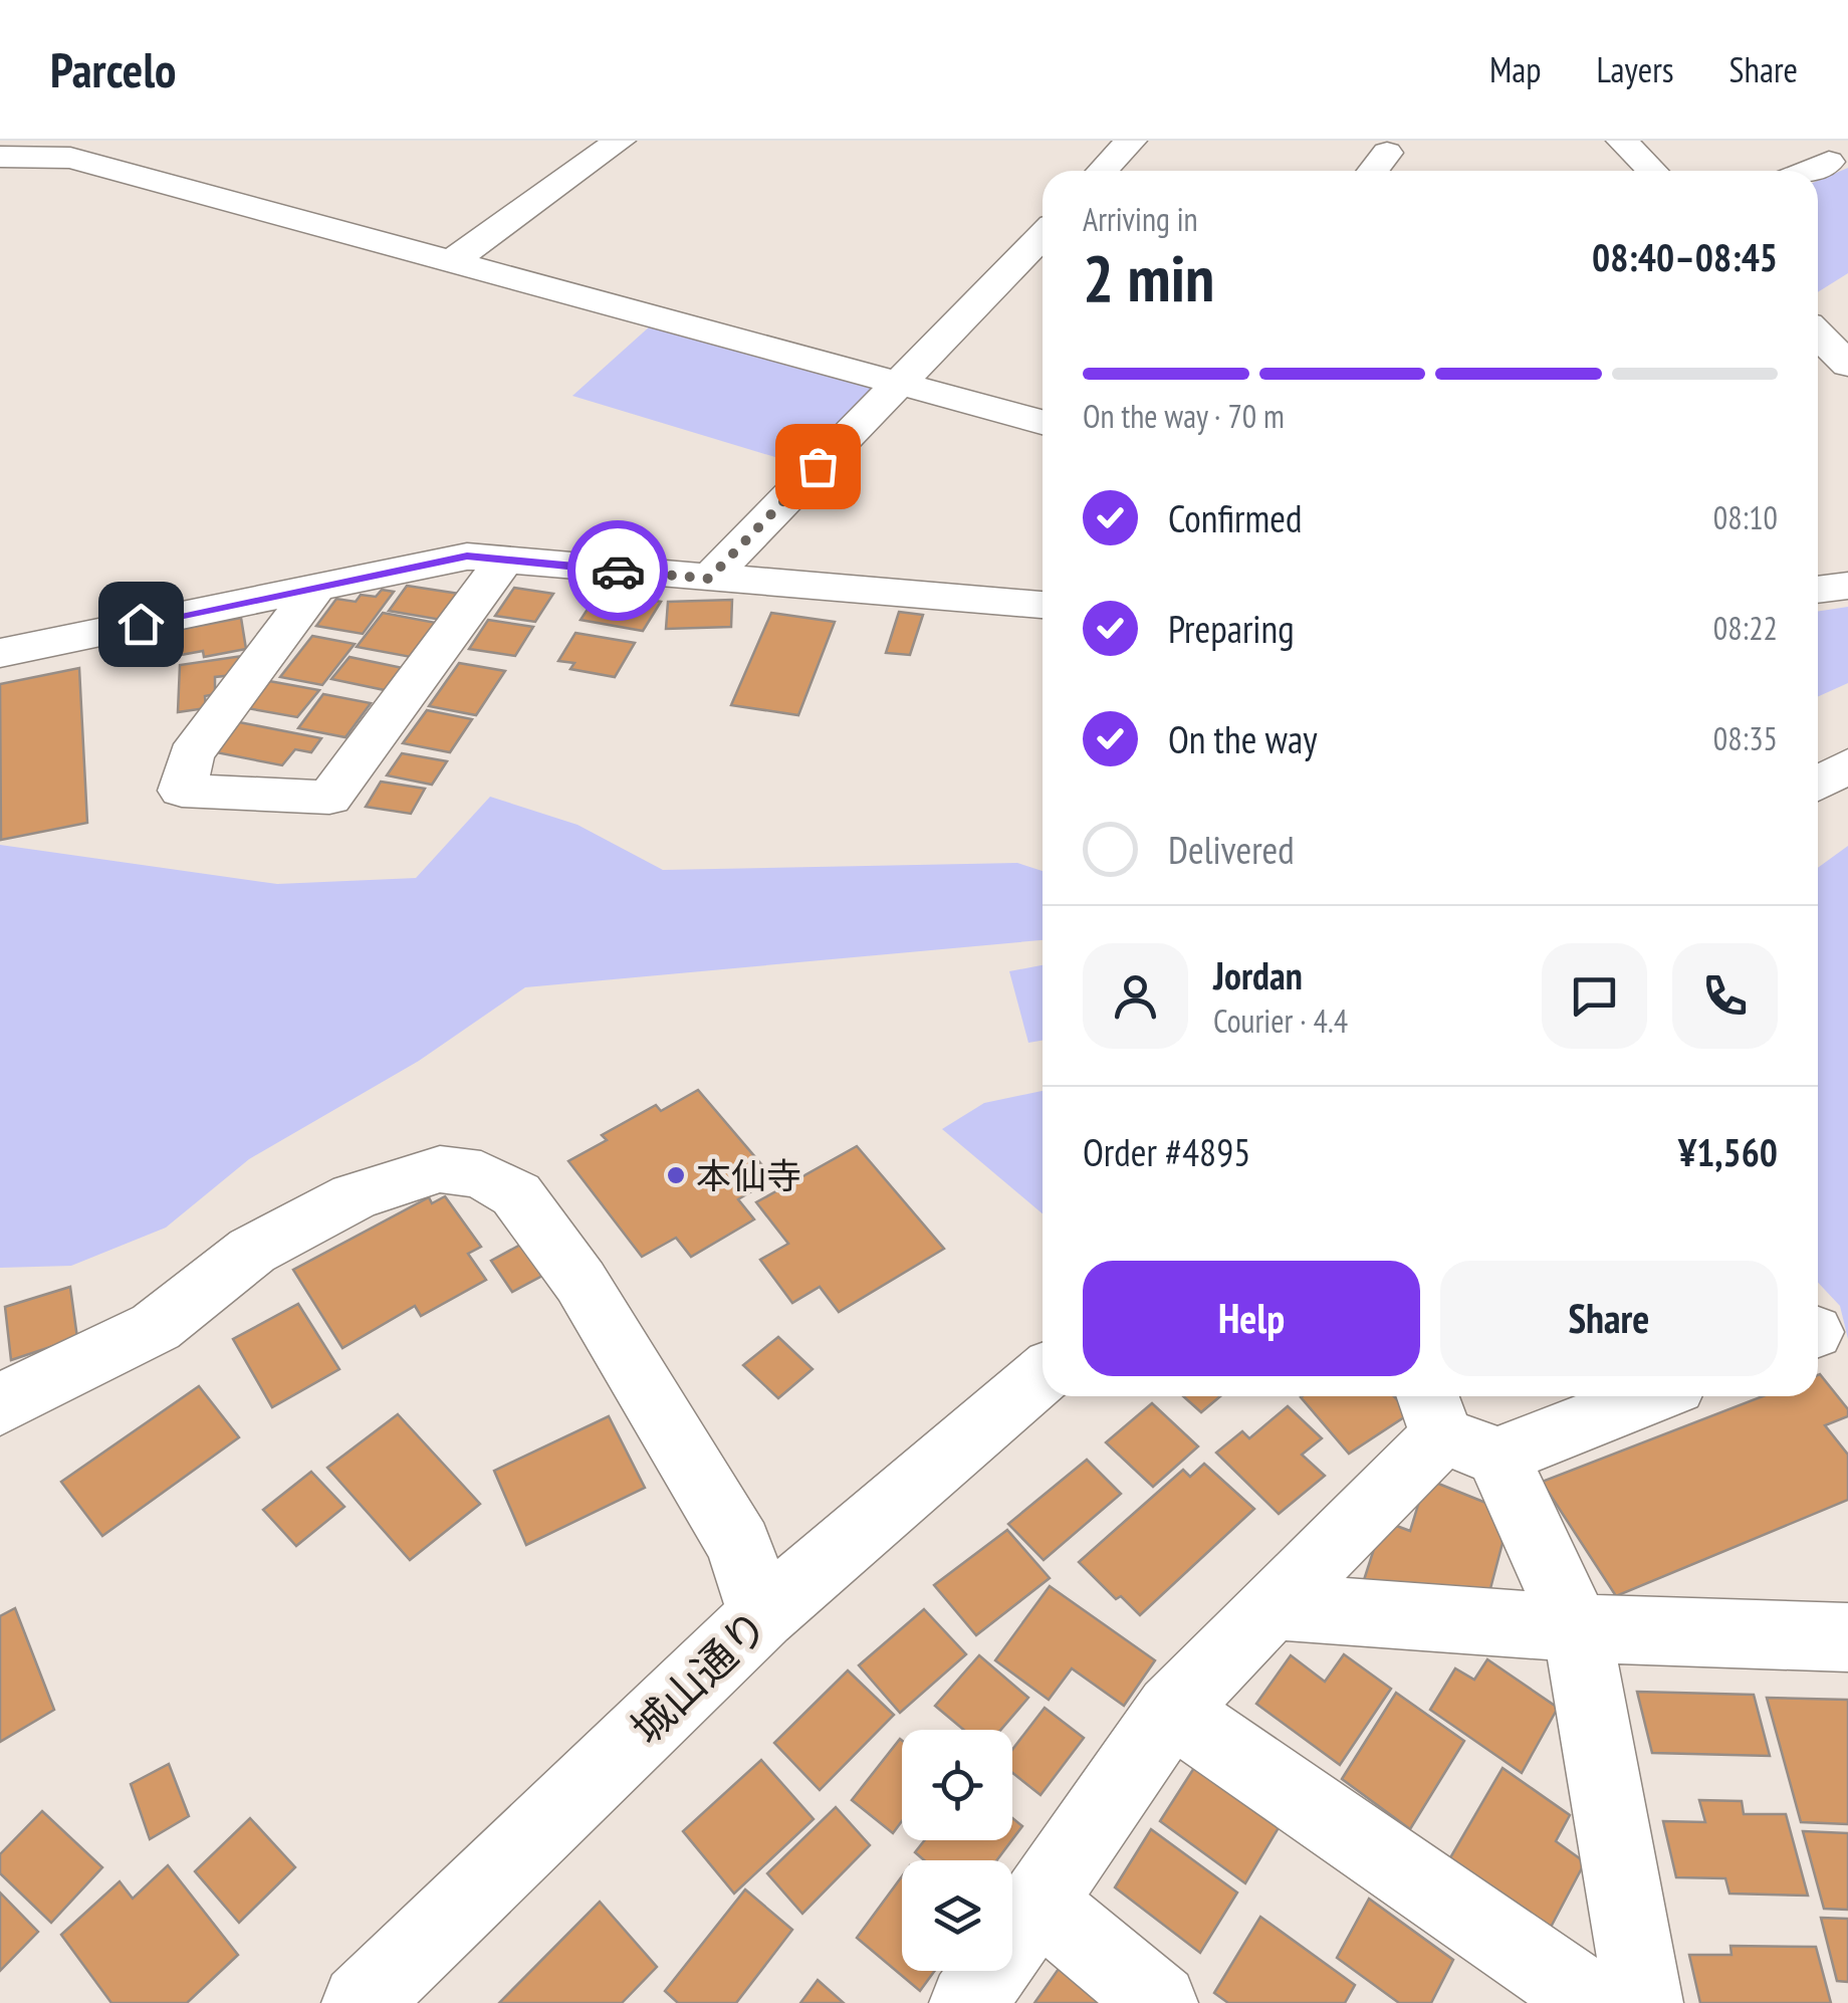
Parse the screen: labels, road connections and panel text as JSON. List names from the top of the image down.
{
  "streets": {
    "street": ["城山通り"]
  },
  "places": ["本仙寺"],
  "page": {
    "header": "Parcelo",
    "nav": ["Map", "Layers", "Share"],
    "heading": ["2 min", "Arriving in", "08:40–08:45"],
    "panel": [
      "Jordan",
      "Courier · 4.4",
      "Order #4895",
      "¥1,560"
    ],
    "bar": "On the way · 70 m",
    "list": [
      ["Confirmed", "08:10"],
      ["Preparing", "08:22"],
      ["On the way", "08:35"],
      "Delivered"
    ],
    "buttons": ["Help", "Share"]
  }
}
